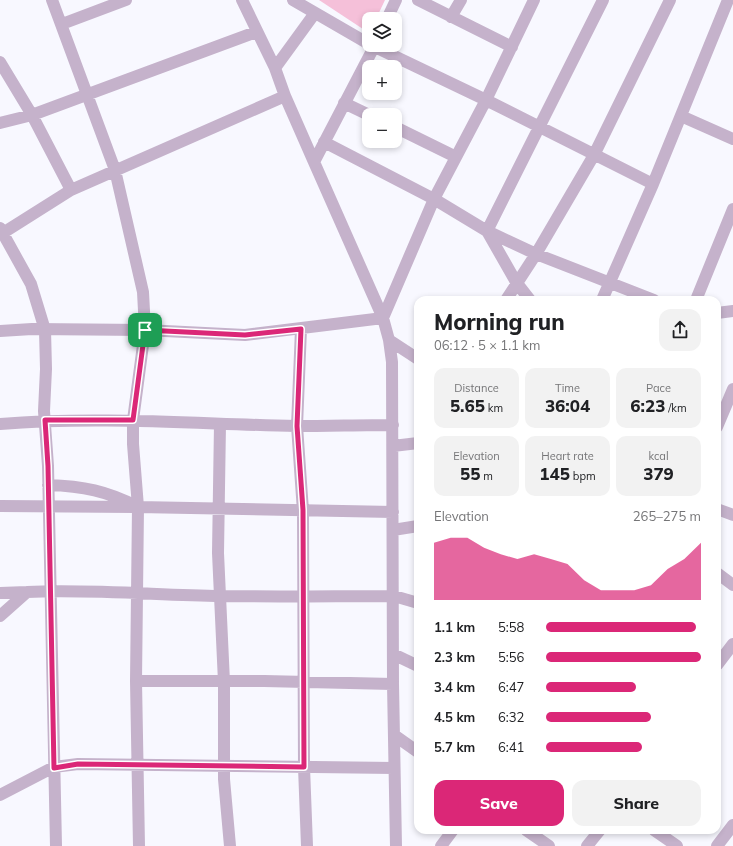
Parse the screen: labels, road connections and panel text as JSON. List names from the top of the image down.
{
  "page": {
    "map_buttons": ["+", "−"],
    "heading": ["Morning run", "06:12 · 5 × 1.1 km"],
    "stats": [
      ["Distance", "5.65 km"],
      ["Time", "36:04"],
      ["Pace", "6:23 /km"],
      ["Elevation", "55 m"],
      ["Heart rate", "145 bpm"],
      ["kcal", "379"]
    ],
    "chart": ["Elevation", "265–275 m"],
    "list": [
      {
        "name": "1.1 km",
        "note": "5:58"
      },
      {
        "name": "2.3 km",
        "note": "5:56"
      },
      {
        "name": "3.4 km",
        "note": "6:47"
      },
      {
        "name": "4.5 km",
        "note": "6:32"
      },
      {
        "name": "5.7 km",
        "note": "6:41"
      }
    ],
    "buttons": ["Save", "Share"]
  }
}
